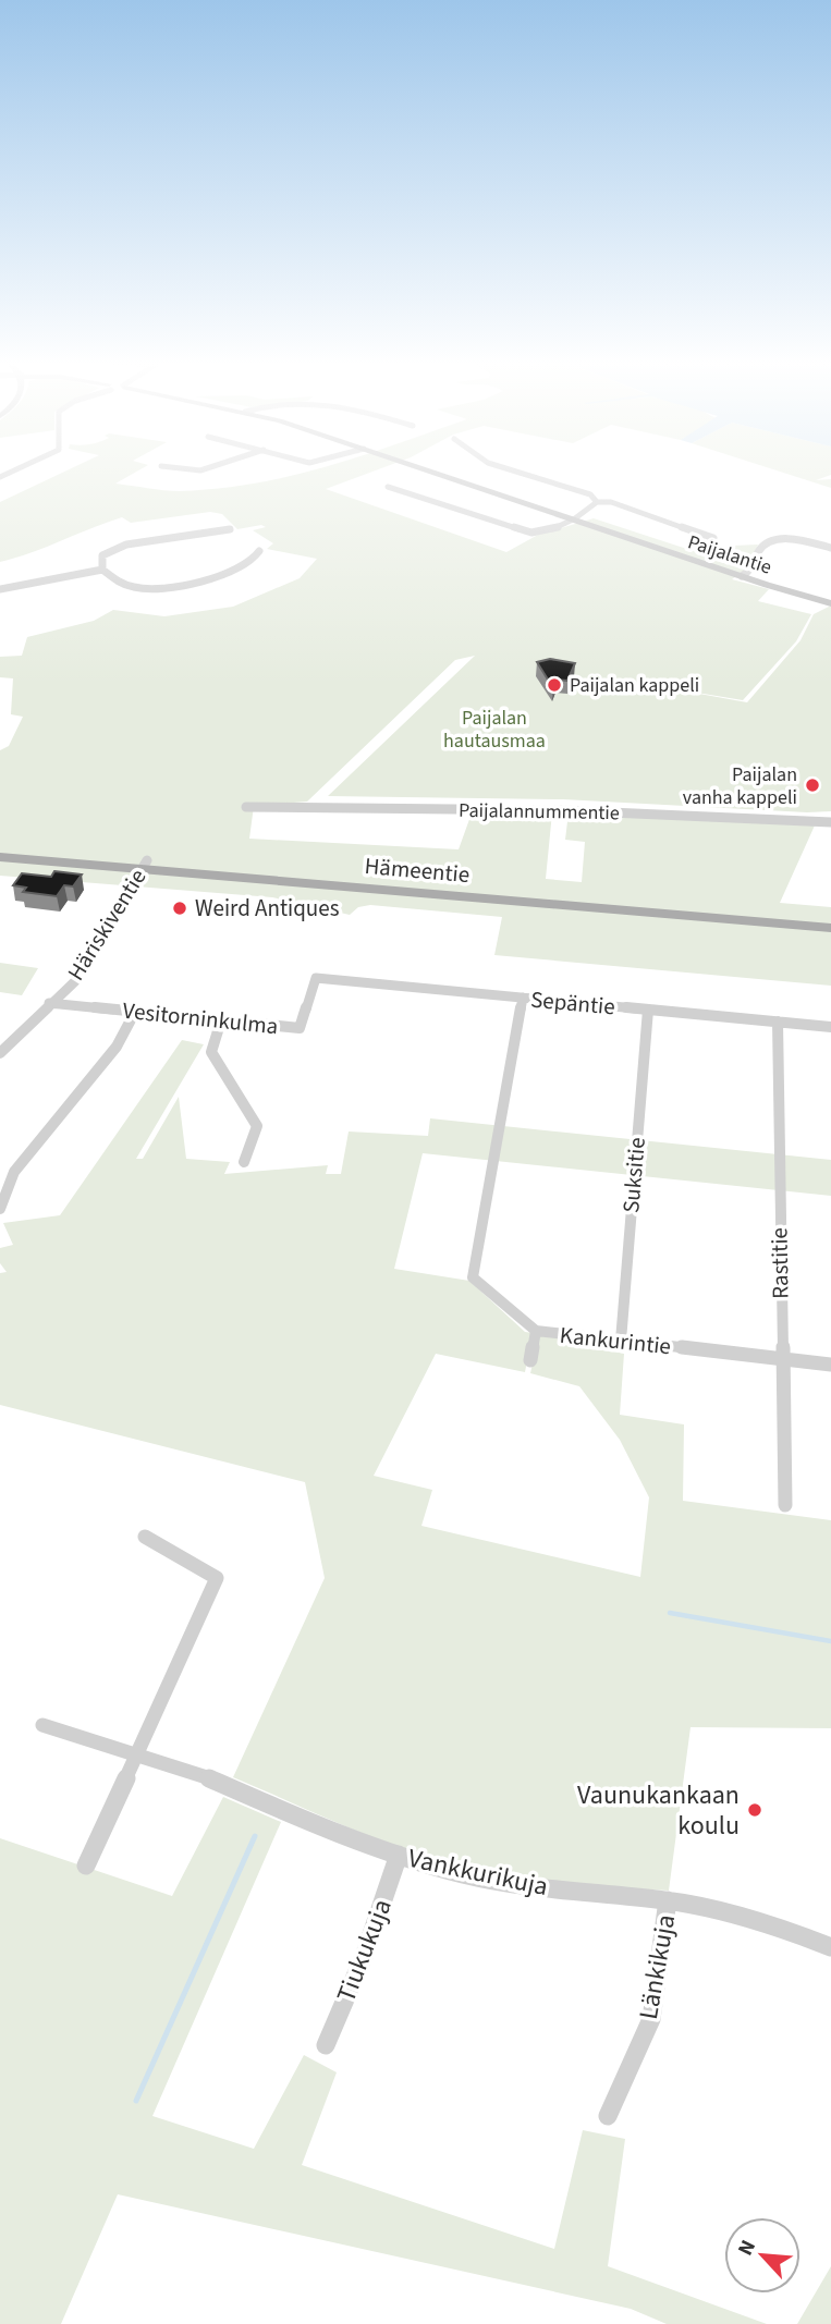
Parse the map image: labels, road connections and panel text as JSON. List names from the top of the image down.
{
  "streets": {
    "main road": ["Hämeentie"],
    "street": [
      "Paijalantie",
      "Paijalannummentie",
      "Häriskiventie",
      "Sepäntie",
      "Vesitorninkulma",
      "Suksitie",
      "Rastitie",
      "Kankurintie",
      "Vankkurikuja",
      "Tiukukuja",
      "Länkikuja"
    ]
  },
  "crossings": [
    ["Hämeentie", "Häriskiventie"],
    ["Häriskiventie", "Vesitorninkulma"],
    ["Sepäntie", "Vesitorninkulma"],
    ["Sepäntie", "Suksitie"],
    ["Sepäntie", "Rastitie"],
    ["Sepäntie", "Kankurintie"],
    ["Suksitie", "Kankurintie"],
    ["Rastitie", "Kankurintie"],
    ["Vankkurikuja", "Tiukukuja"],
    ["Vankkurikuja", "Länkikuja"]
  ],
  "parks": ["Paijalan hautausmaa"],
  "places": [
    "Paijalan kappeli",
    "Paijalan vanha kappeli",
    "Weird Antiques",
    "Vaunukankaan koulu"
  ],
  "north": "top left"
}
